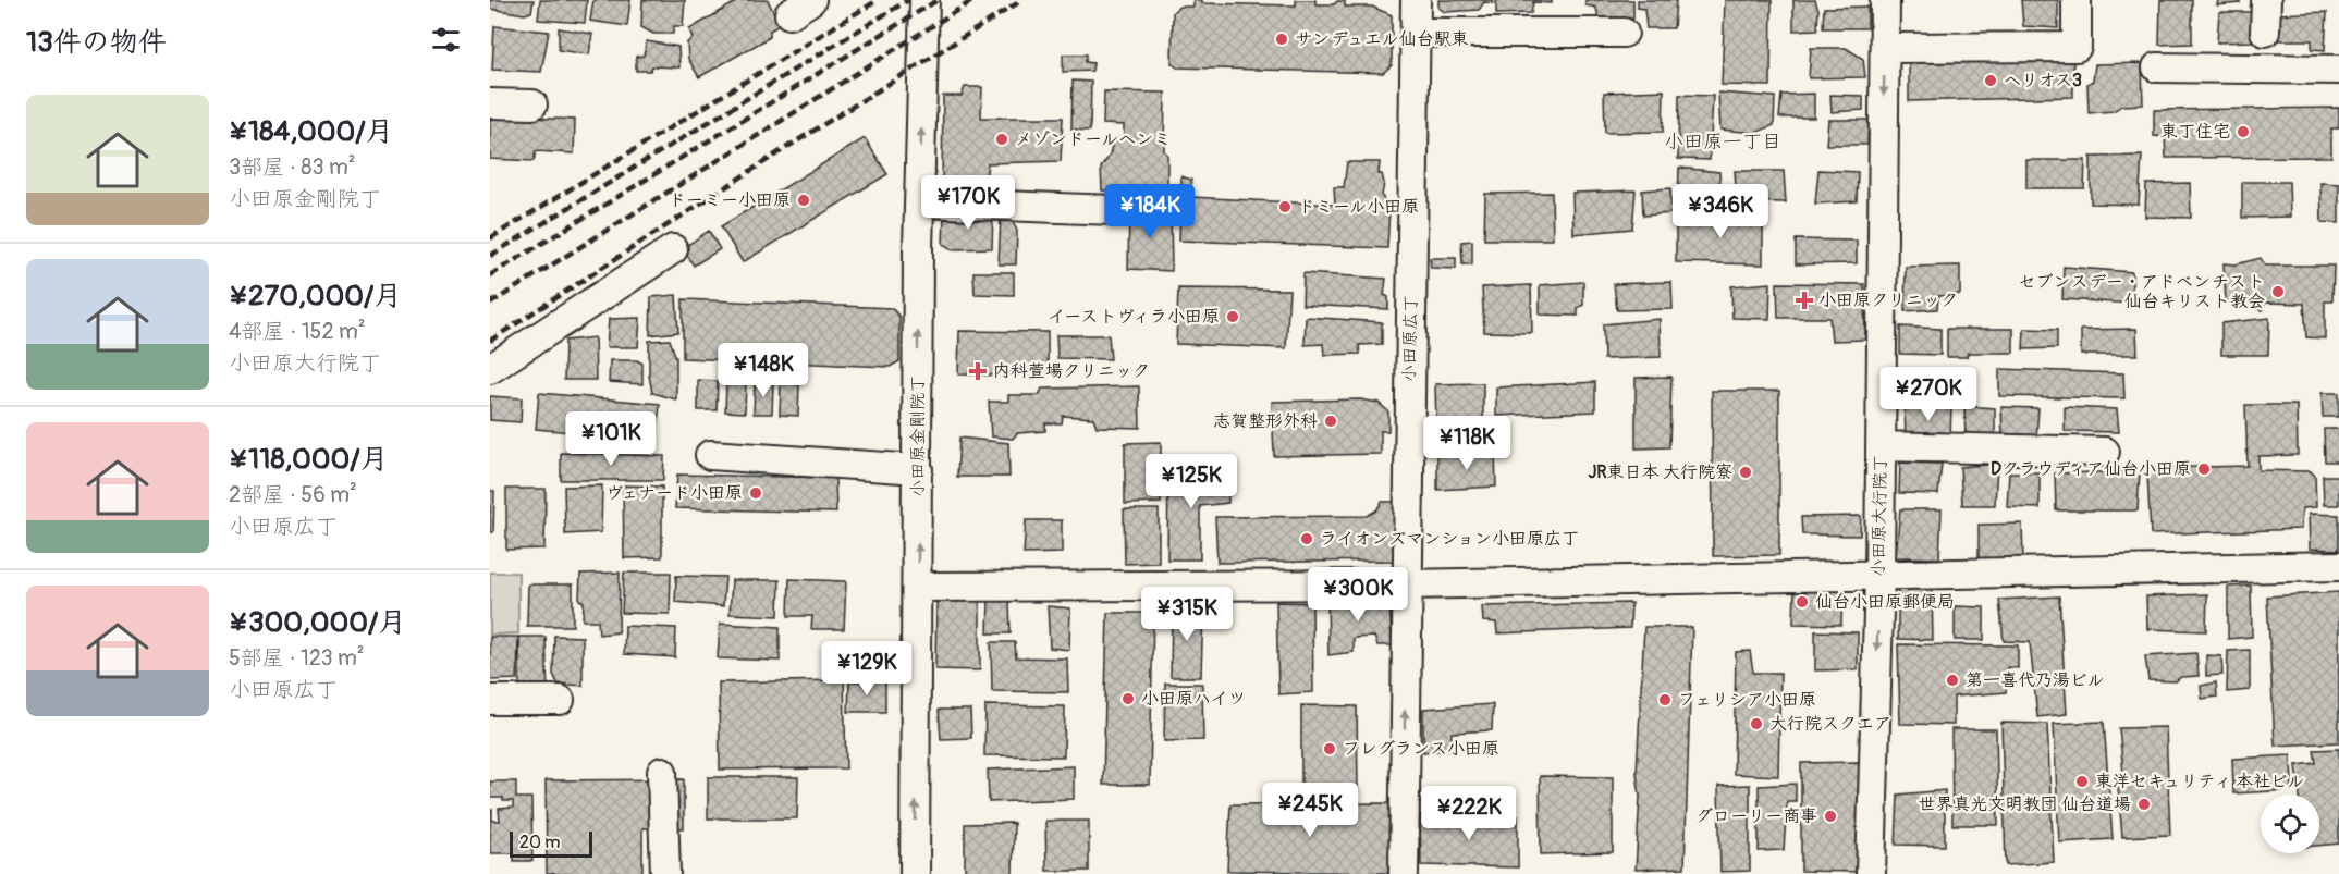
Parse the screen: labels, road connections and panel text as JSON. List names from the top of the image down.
{
  "streets": {
    "street": ["小田原広丁", "小田原金剛院丁", "小田原大行院丁"]
  },
  "one_way": ["小田原金剛院丁", "小田原大行院丁"],
  "districts": ["小田原一丁目"],
  "places": {
    "other": [
      "サンデュエル仙台駅東",
      "ヘリオス3",
      "東丁住宅",
      "メゾンドールヘンミ",
      "ドーミー小田原",
      "ドミール小田原",
      "セブンスデー・アドベンチスト 仙台キリスト教会",
      "イーストヴィラ小田原",
      "志賀整形外科",
      "Dクラウディア仙台小田原",
      "JR東日本 大行院寮",
      "ヴェナード小田原",
      "ライオンズマンション小田原広丁",
      "仙台小田原郵便局",
      "第一喜代乃湯ビル",
      "小田原ハイツ",
      "フェリシア小田原",
      "大行院スクエア",
      "フレグランス小田原",
      "東洋セキュリティ 本社ビル",
      "世界真光文明教団 仙台道場",
      "グローリー商事"
    ],
    "health": ["小田原クリニック", "内科萱場クリニック"]
  },
  "scale_bar": "20 m",
  "page": {
    "heading": "13件の物件",
    "list": [
      {
        "name": "¥184,000/月",
        "note": "3部屋 · 83 m² · 小田原金剛院丁"
      },
      {
        "name": "¥270,000/月",
        "note": "4部屋 · 152 m² · 小田原大行院丁"
      },
      {
        "name": "¥118,000/月",
        "note": "2部屋 · 56 m² · 小田原広丁"
      },
      {
        "name": "¥300,000/月",
        "note": "5部屋 · 123 m² · 小田原広丁"
      }
    ],
    "price": [
      "¥170K",
      "¥184K",
      "¥346K",
      "¥148K",
      "¥270K",
      "¥101K",
      "¥118K",
      "¥125K",
      "¥300K",
      "¥315K",
      "¥129K",
      "¥245K",
      "¥222K"
    ],
    "scale": "20 m"
  }
}
